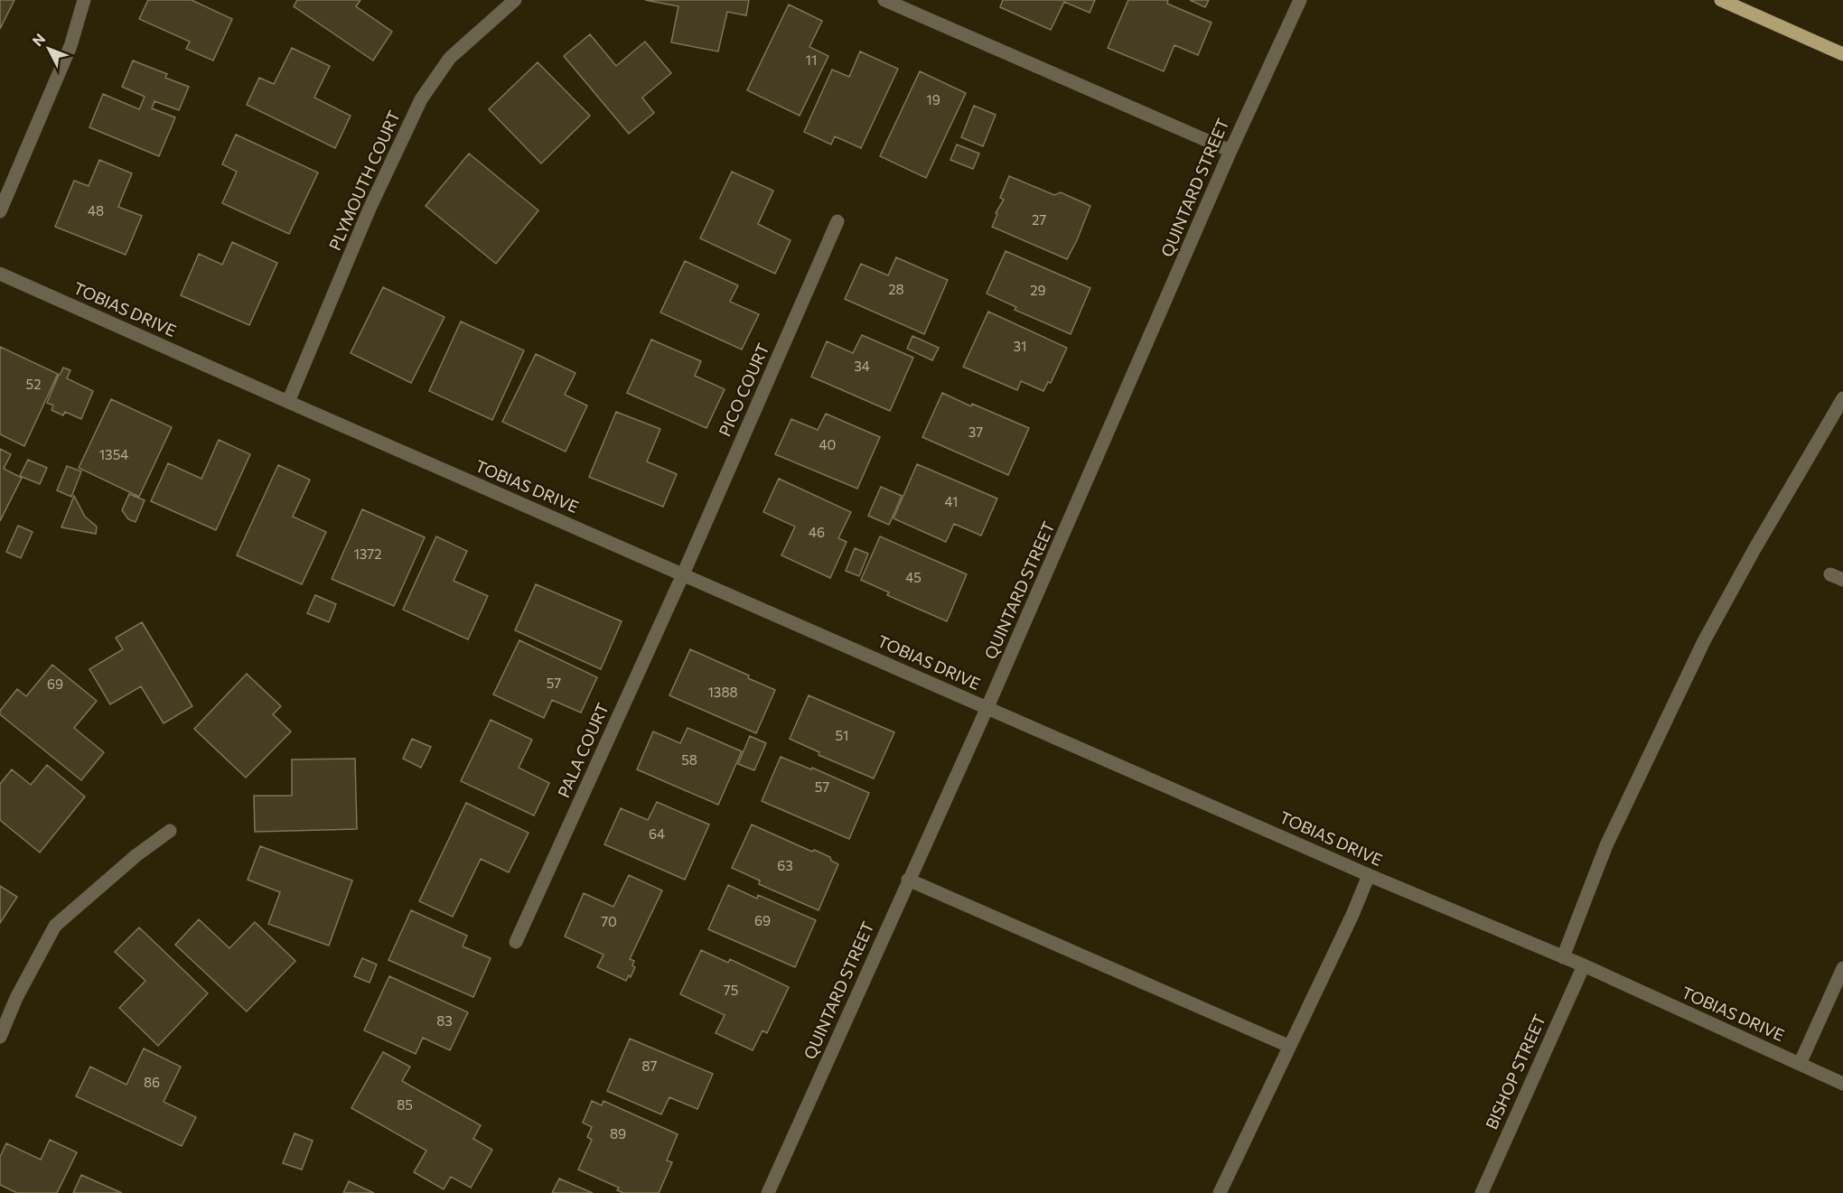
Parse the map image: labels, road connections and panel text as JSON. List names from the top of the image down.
{
  "streets": {
    "street": [
      "PLYMOUTH COURT",
      "QUINTARD STREET",
      "TOBIAS DRIVE",
      "PICO COURT",
      "PALA COURT",
      "BISHOP STREET"
    ]
  },
  "crossings": [
    ["PLYMOUTH COURT", "TOBIAS DRIVE"],
    ["QUINTARD STREET", "TOBIAS DRIVE"],
    ["TOBIAS DRIVE", "PICO COURT"],
    ["TOBIAS DRIVE", "PALA COURT"],
    ["TOBIAS DRIVE", "BISHOP STREET"],
    ["PICO COURT", "PALA COURT"]
  ],
  "house_numbers": [
    "11",
    "19",
    "48",
    "27",
    "28",
    "29",
    "31",
    "34",
    "52",
    "37",
    "40",
    "1354",
    "41",
    "46",
    "1372",
    "45",
    "57",
    "69",
    "1388",
    "51",
    "58",
    "57",
    "64",
    "63",
    "69",
    "70",
    "75",
    "83",
    "87",
    "86",
    "85",
    "89"
  ],
  "north": "top left"
}
